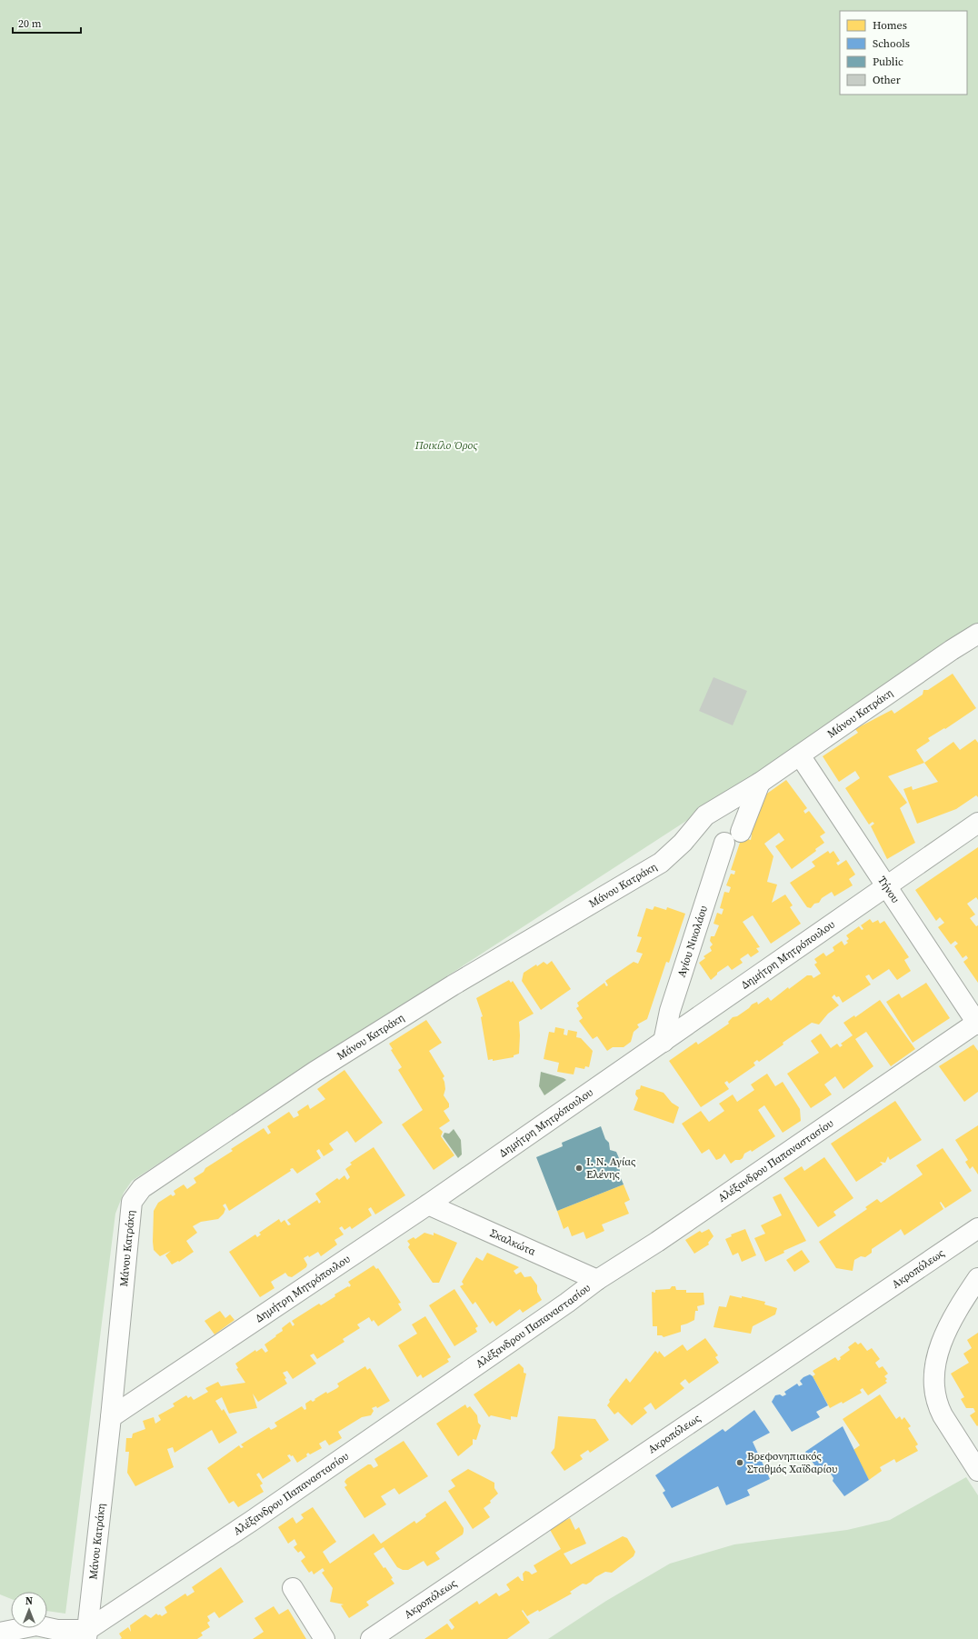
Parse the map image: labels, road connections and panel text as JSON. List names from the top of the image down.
{
  "streets": {
    "street": [
      "Μάνου Κατράκη",
      "Τήνου",
      "Αγίου Νικολάου",
      "Δημήτρη Μητρόπουλου",
      "Αλέξανδρου Παπαναστασίου",
      "Σκαλκώτα",
      "Ακροπόλεως"
    ]
  },
  "crossings": [
    ["Μάνου Κατράκη", "Τήνου"],
    ["Μάνου Κατράκη", "Δημήτρη Μητρόπουλου"],
    ["Μάνου Κατράκη", "Αλέξανδρου Παπαναστασίου"],
    ["Τήνου", "Δημήτρη Μητρόπουλου"],
    ["Τήνου", "Αλέξανδρου Παπαναστασίου"],
    ["Αγίου Νικολάου", "Δημήτρη Μητρόπουλου"],
    ["Δημήτρη Μητρόπουλου", "Σκαλκώτα"],
    ["Αλέξανδρου Παπαναστασίου", "Σκαλκώτα"]
  ],
  "parks": ["Ποικίλο Όρος"],
  "places": ["Ι. Ν. Αγίας Ελένης", "Βρεφονηπιακός Σταθμός Χαϊδαρίου"],
  "legend": [
    "Homes",
    "Schools",
    "Public",
    "Other"
  ],
  "scale_bar": "20 m",
  "north": "top"
}
